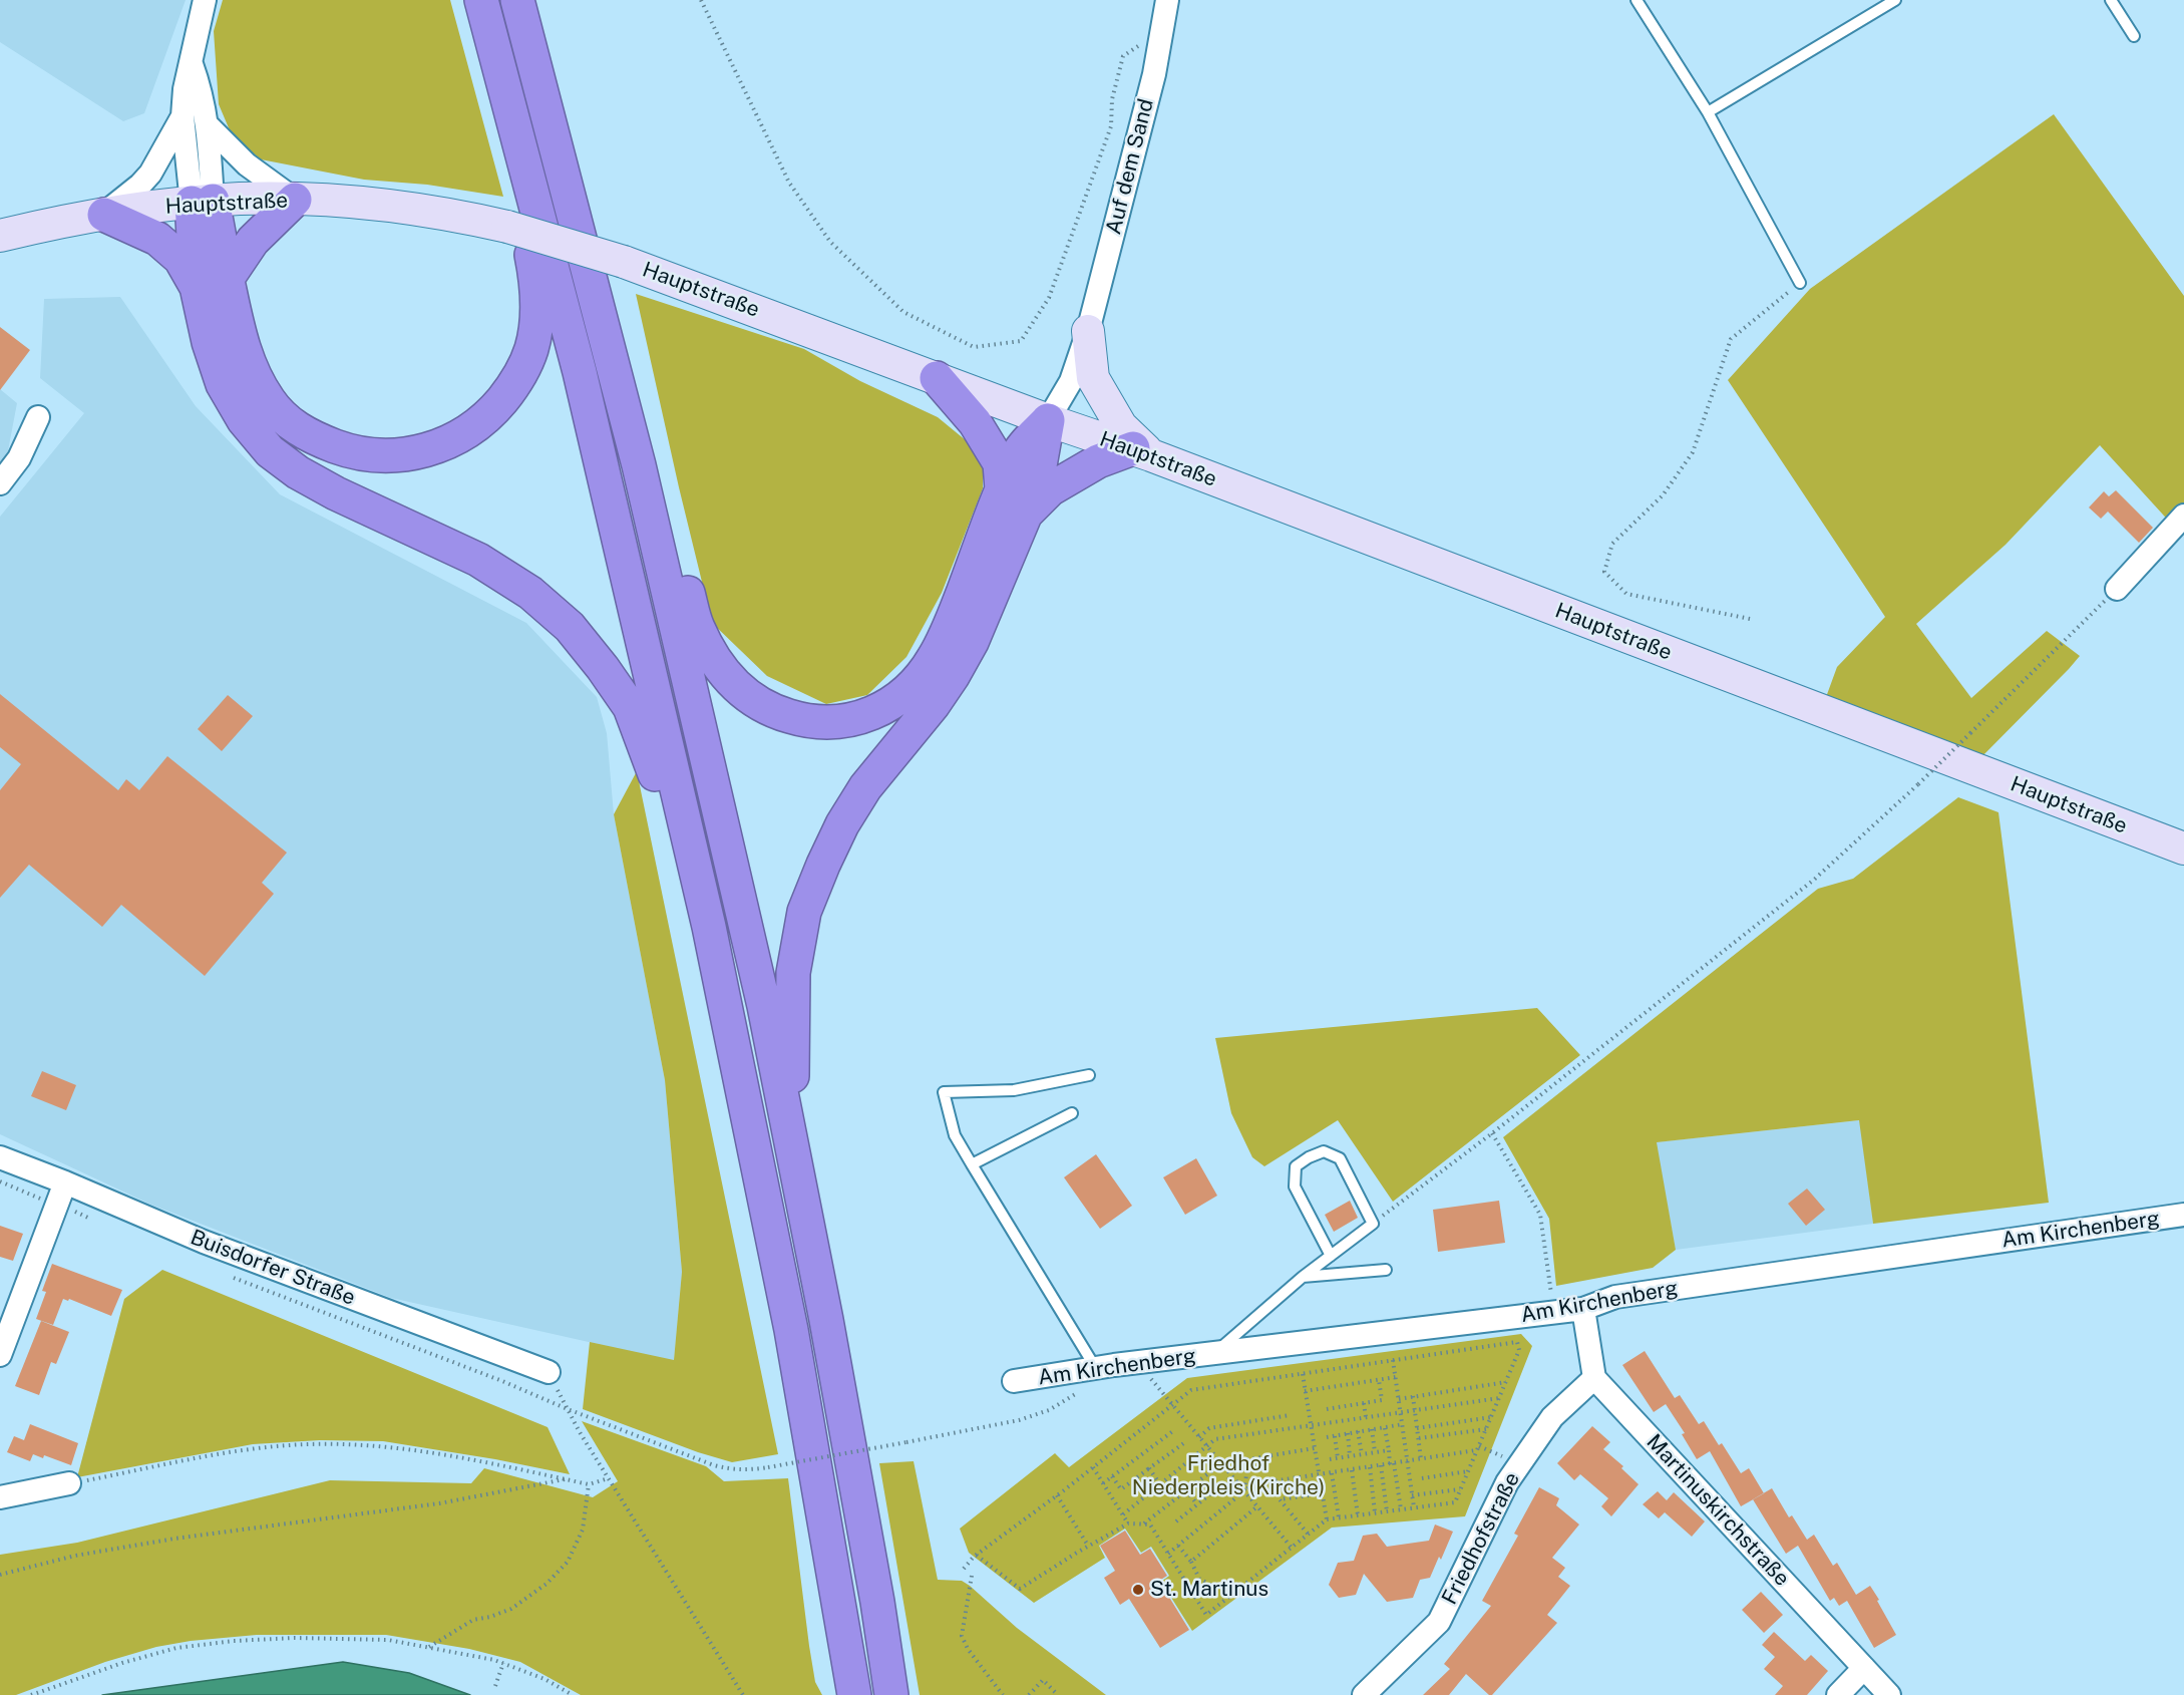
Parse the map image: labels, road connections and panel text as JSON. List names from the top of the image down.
{
  "streets": {
    "main road": ["Hauptstraße"],
    "street": [
      "Auf dem Sand",
      "Am Kirchenberg",
      "Buisdorfer Straße",
      "Martinuskirchstraße",
      "Friedhofstraße"
    ]
  },
  "crossings": [
    ["Auf dem Sand", "Hauptstraße"],
    ["Martinuskirchstraße", "Friedhofstraße"]
  ],
  "parks": ["Friedhof Niederpleis (Kirche)"],
  "places": ["St. Martinus"]
}
